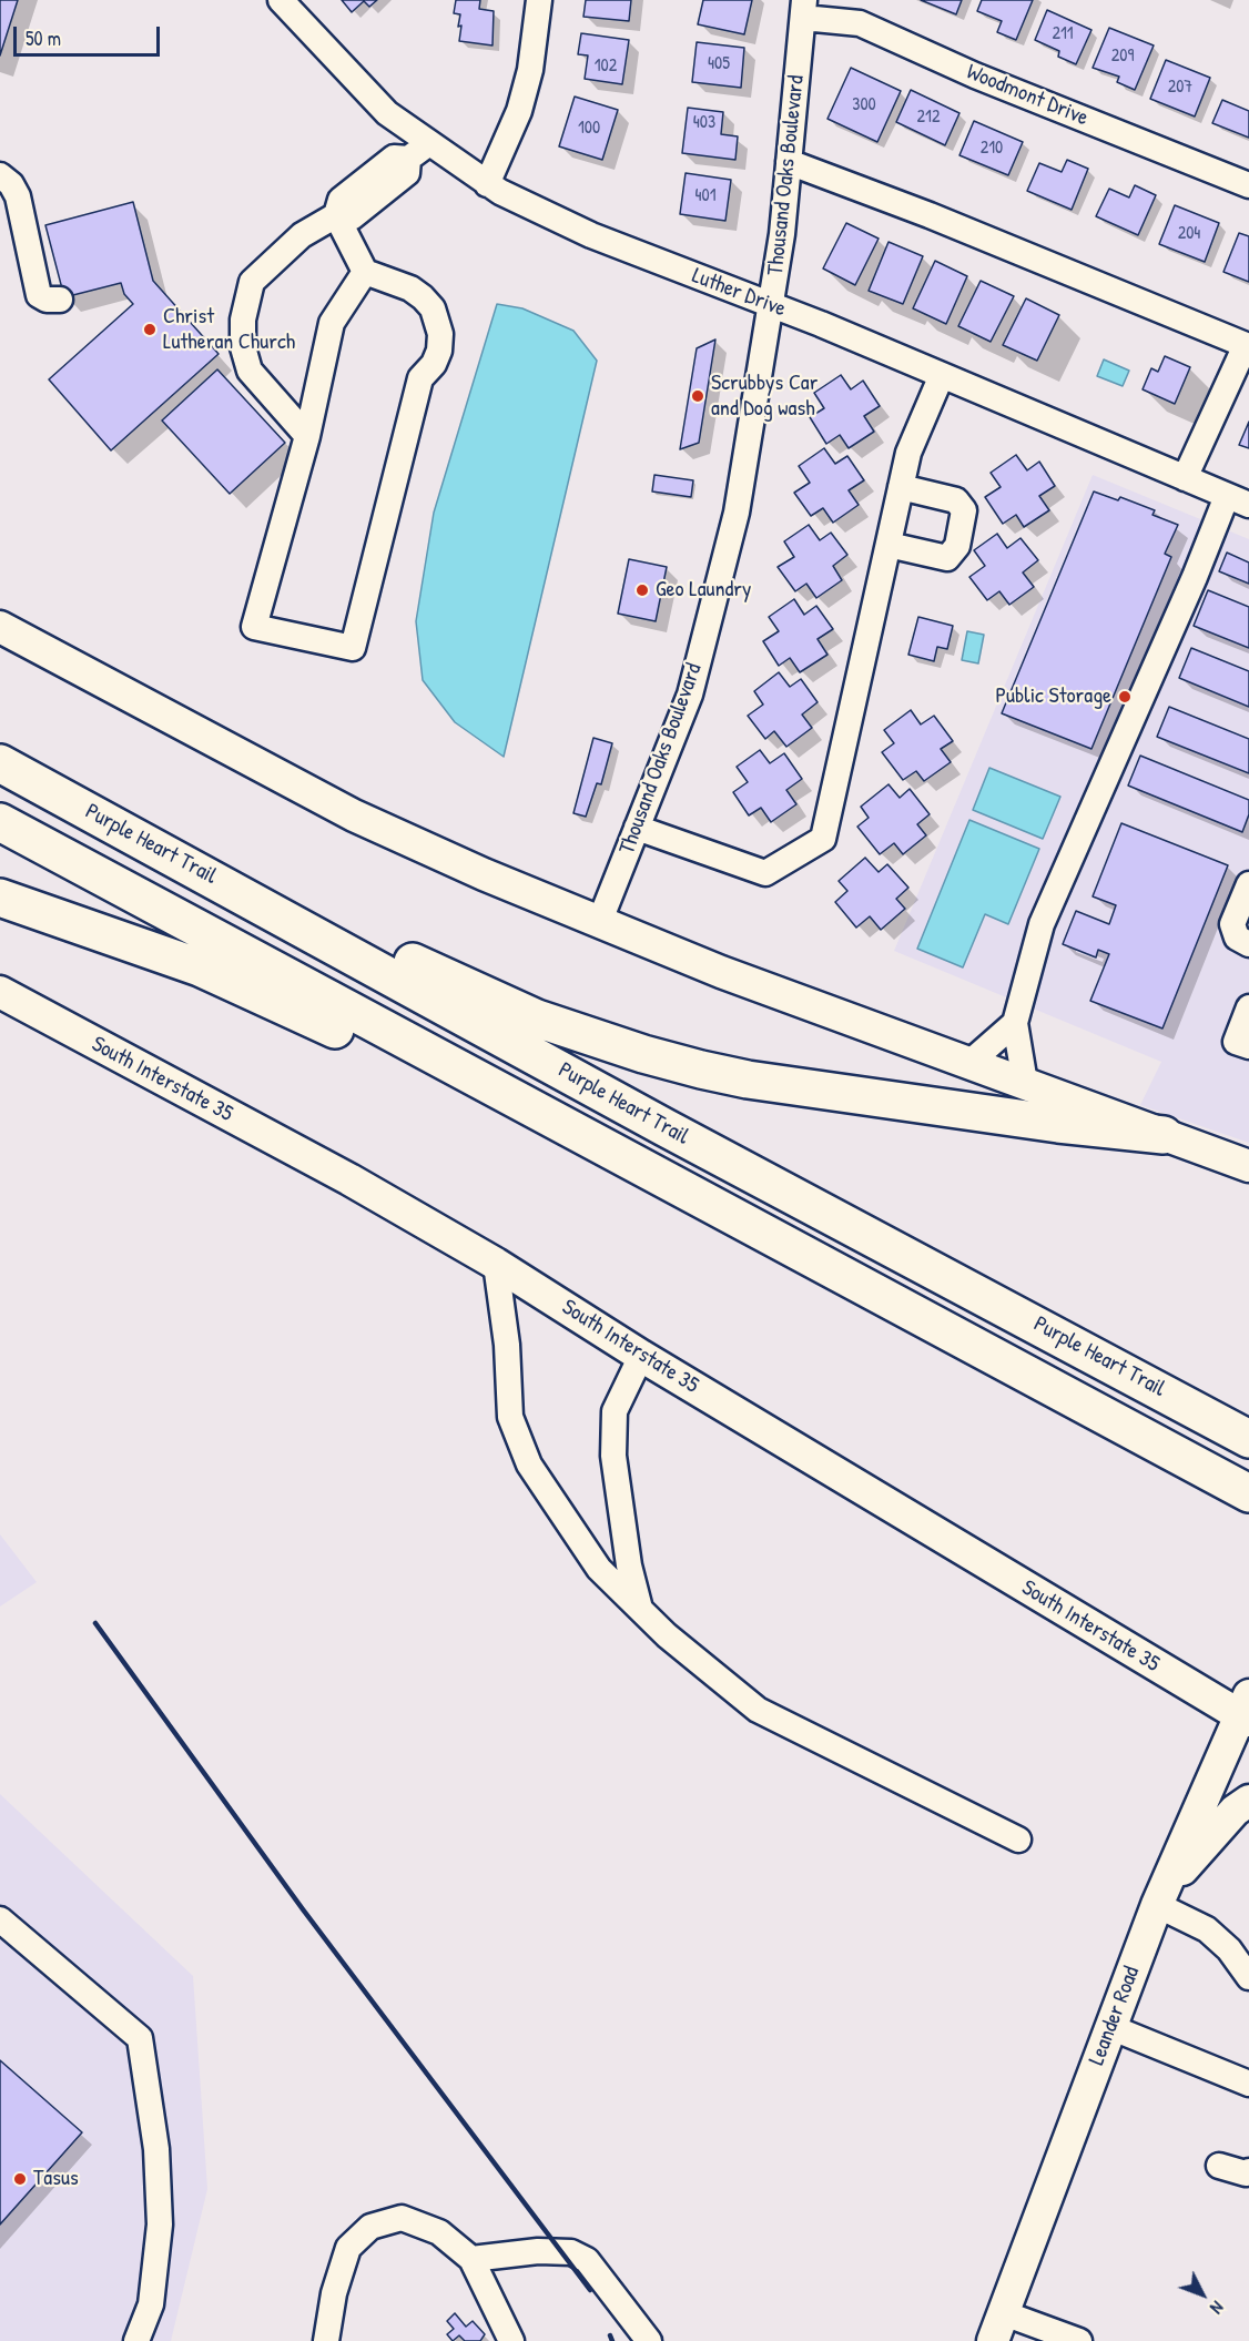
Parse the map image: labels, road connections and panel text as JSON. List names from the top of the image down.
{
  "streets": {
    "highway": ["Purple Heart Trail"],
    "main road": ["South Interstate 35", "Leander Road"],
    "street": ["Woodmont Drive", "Thousand Oaks Boulevard", "Luther Drive"]
  },
  "crossings": [
    ["Woodmont Drive", "Thousand Oaks Boulevard"],
    ["Thousand Oaks Boulevard", "Luther Drive"],
    ["South Interstate 35", "Leander Road"]
  ],
  "places": [
    "Christ Lutheran Church",
    "Scrubbys Car and Dog wash",
    "Geo Laundry",
    "Public Storage",
    "Tasus"
  ],
  "house_numbers": [
    "211",
    "209",
    "405",
    "102",
    "207",
    "300",
    "212",
    "403",
    "100",
    "210",
    "401",
    "204"
  ],
  "scale_bar": "50 m",
  "north": "bottom right"
}
